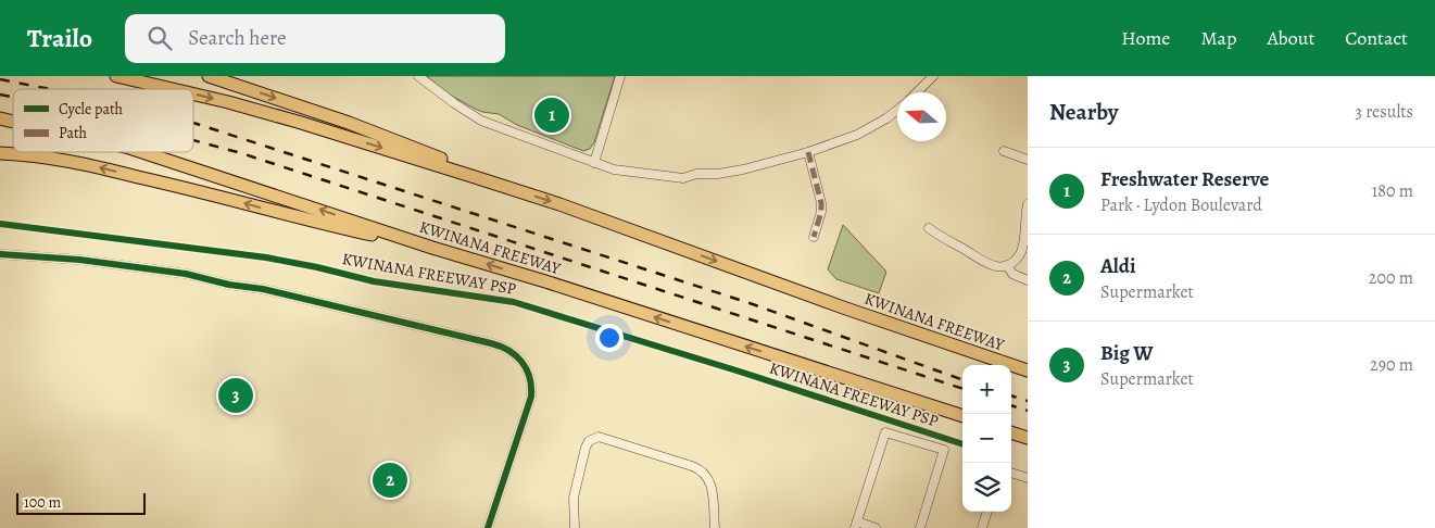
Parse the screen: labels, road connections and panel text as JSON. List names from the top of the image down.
{
  "streets": {
    "highway": ["KWINANA FREEWAY"],
    "cycle path": ["KWINANA FREEWAY PSP"]
  },
  "legend": ["Cycle path", "Path"],
  "scale_bar": "100 m",
  "north": "left",
  "page": {
    "header": "Trailo",
    "search": "Search here",
    "nav": [
      "Home",
      "Map",
      "About",
      "Contact"
    ],
    "heading": ["Nearby", "3 results"],
    "pins": ["1", "3", "2"],
    "list": [
      {
        "mark": "1",
        "name": "Freshwater Reserve",
        "note": "Park · Lydon Boulevard",
        "value": "180 m"
      },
      {
        "mark": "2",
        "name": "Aldi",
        "note": "Supermarket",
        "value": "200 m"
      },
      {
        "mark": "3",
        "name": "Big W",
        "note": "Supermarket",
        "value": "290 m"
      }
    ],
    "map_buttons": ["+", "−"],
    "scale": "100 m"
  }
}
